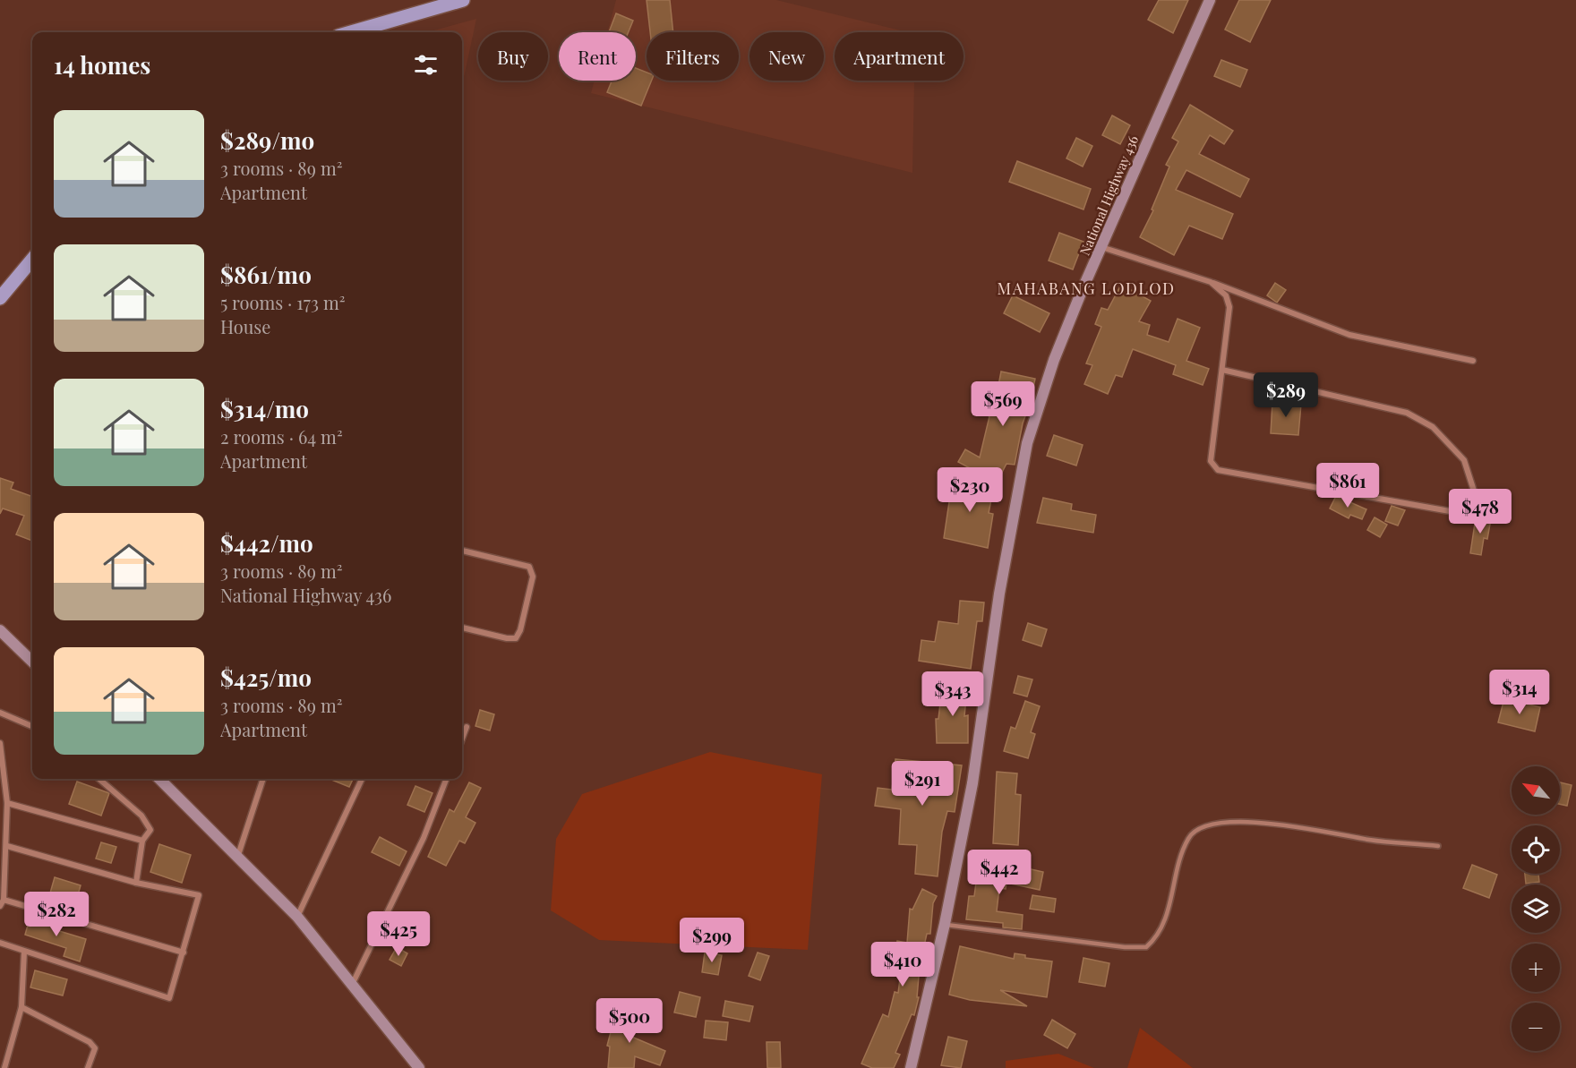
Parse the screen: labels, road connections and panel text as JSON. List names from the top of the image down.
{
  "streets": {
    "main road": ["National Highway 436"]
  },
  "districts": ["MAHABANG LODLOD"],
  "north": "top left",
  "page": {
    "chip": [
      "Buy",
      "Rent",
      "Filters",
      "New",
      "Apartment"
    ],
    "heading": "14 homes",
    "list": [
      {
        "name": "$289/mo",
        "note": "3 rooms · 89 m² · Apartment"
      },
      {
        "name": "$861/mo",
        "note": "5 rooms · 173 m² · House"
      },
      {
        "name": "$314/mo",
        "note": "2 rooms · 64 m² · Apartment"
      },
      {
        "name": "$442/mo",
        "note": "3 rooms · 89 m² · National Highway 436"
      },
      {
        "name": "$425/mo",
        "note": "3 rooms · 89 m² · Apartment"
      }
    ],
    "price": [
      "$289",
      "$569",
      "$861",
      "$230",
      "$478",
      "$314",
      "$343",
      "$291",
      "$442",
      "$282",
      "$425",
      "$299",
      "$410",
      "$500"
    ],
    "map_buttons": ["+", "−"]
  }
}
